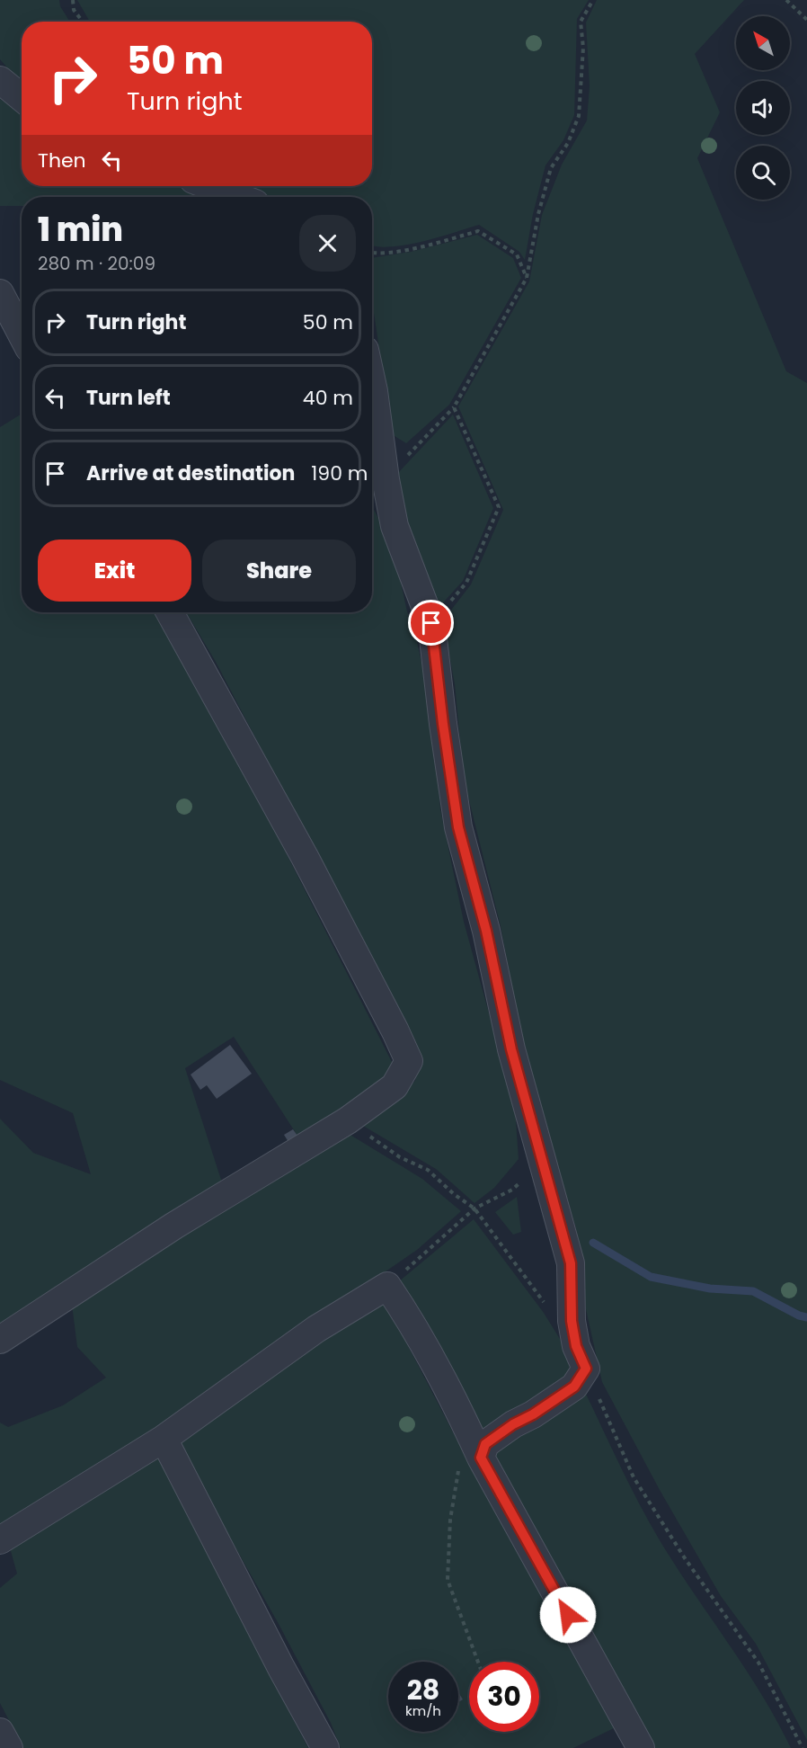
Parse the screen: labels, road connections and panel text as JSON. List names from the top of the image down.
{
  "north": "top left",
  "page": {
    "turn": ["50 m", "Turn right"],
    "then": "Then",
    "heading": ["1 min", "280 m · 20:09"],
    "list": [
      {
        "name": "Turn right",
        "value": "50 m"
      },
      {
        "name": "Turn left",
        "value": "40 m"
      },
      {
        "name": "Arrive at destination",
        "value": "190 m"
      }
    ],
    "buttons": ["Exit", "Share"],
    "speed": "28 km/h",
    "limit": "30"
  }
}
